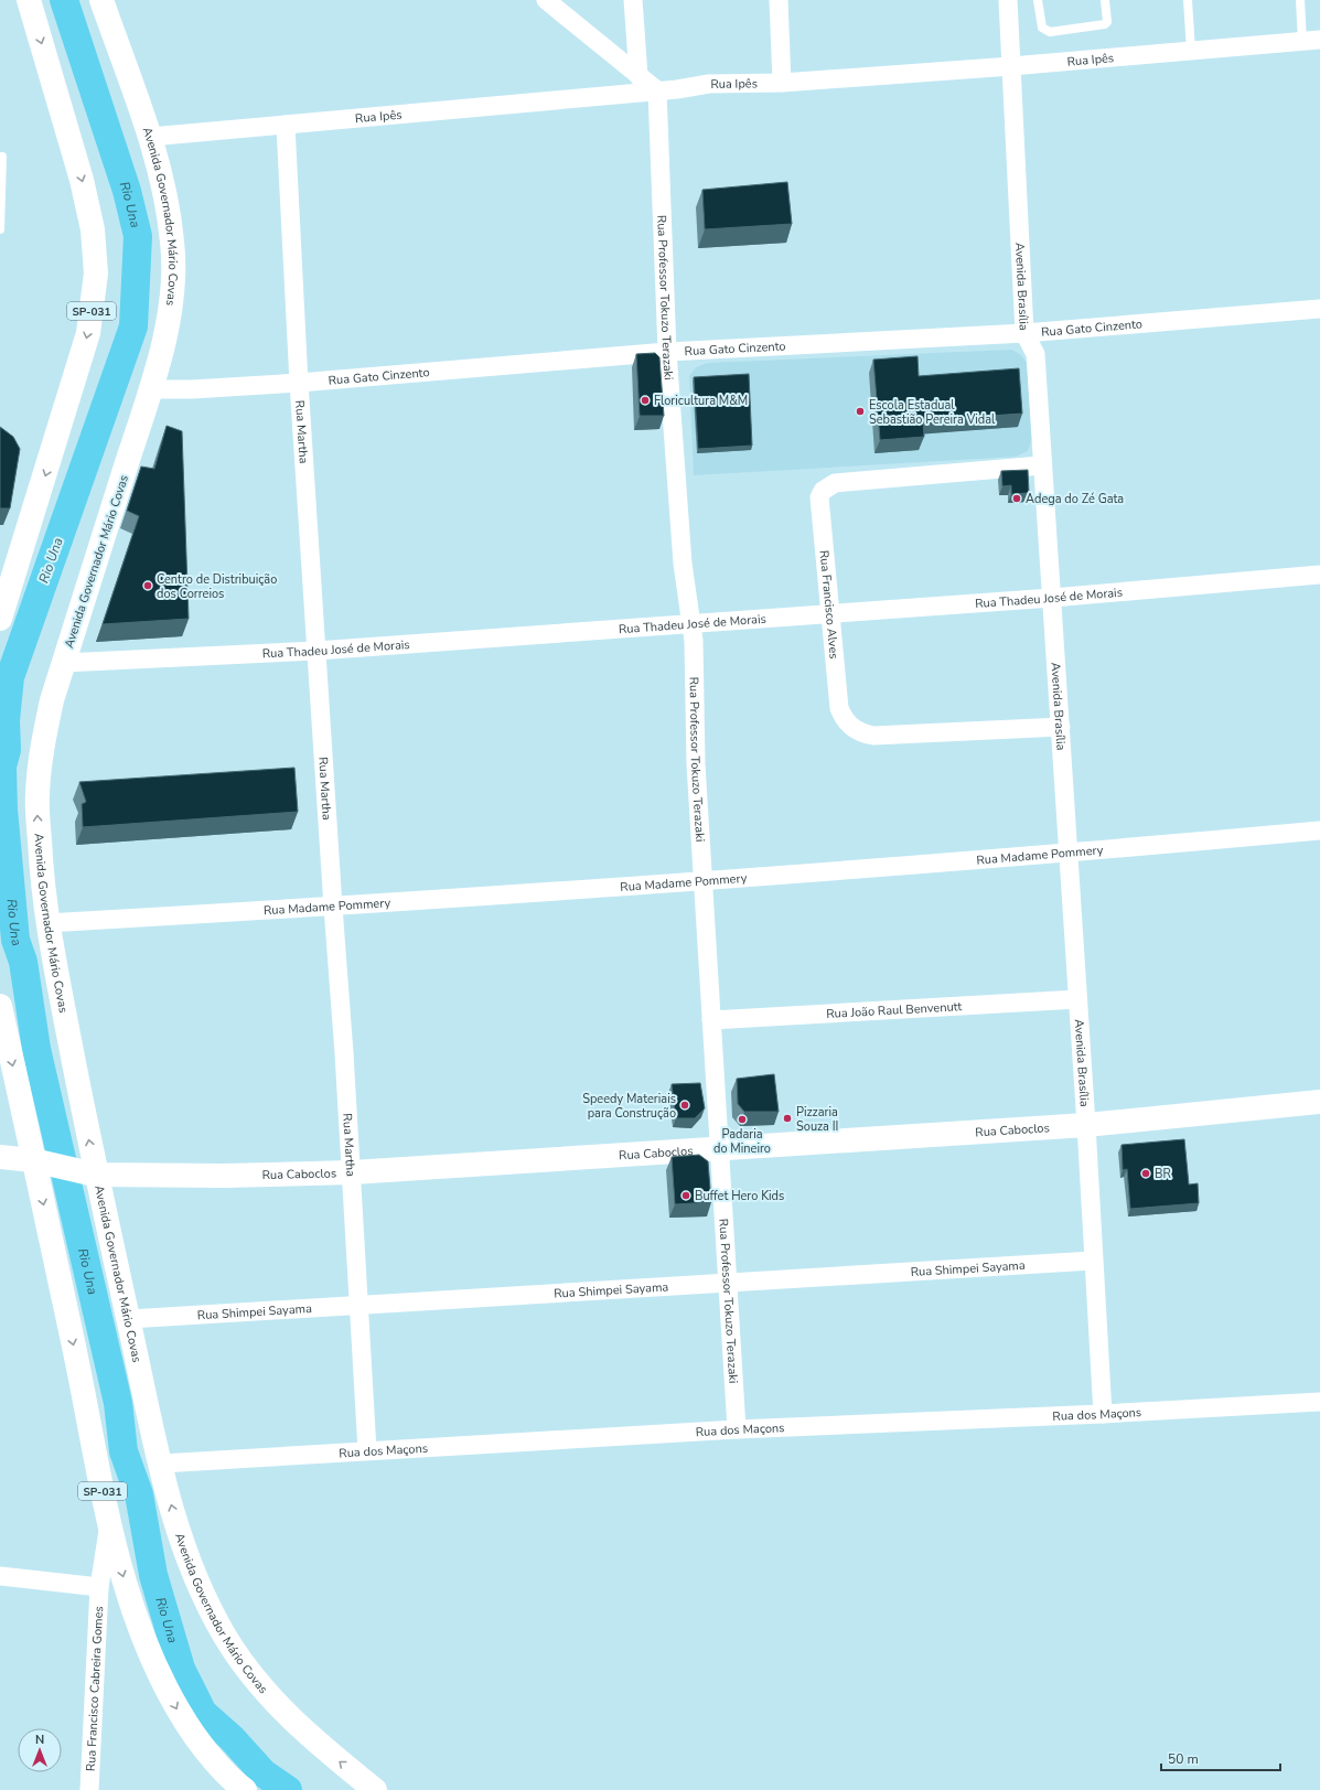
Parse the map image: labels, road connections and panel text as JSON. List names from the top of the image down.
{
  "streets": {
    "main road": ["Avenida Governador Mário Covas", "SP-031", "Rua Caboclos"],
    "street": [
      "Rua Ipês",
      "Avenida Brasília",
      "Rua Professor Tokuzo Terazaki",
      "Rua Gato Cinzento",
      "Rua Martha",
      "Rua Thadeu José de Morais",
      "Rua Francisco Alves",
      "Rua Madame Pommery",
      "Rua João Raul Benvenutt",
      "Rua Shimpei Sayama",
      "Rua dos Maçons",
      "Rua Francisco Cabreira Gomes"
    ]
  },
  "crossings": [
    ["Rua Ipês", "Avenida Governador Mário Covas"],
    ["Rua Ipês", "Avenida Brasília"],
    ["Rua Ipês", "Rua Professor Tokuzo Terazaki"],
    ["Rua Ipês", "Rua Martha"],
    ["Avenida Governador Mário Covas", "Rua Gato Cinzento"],
    ["Avenida Governador Mário Covas", "Rua Thadeu José de Morais"],
    ["Avenida Governador Mário Covas", "Rua Madame Pommery"],
    ["Avenida Governador Mário Covas", "Rua Caboclos"],
    ["Avenida Governador Mário Covas", "Rua Shimpei Sayama"],
    ["Avenida Governador Mário Covas", "Rua dos Maçons"],
    ["Avenida Brasília", "Rua Gato Cinzento"],
    ["Avenida Brasília", "Rua Thadeu José de Morais"],
    ["Avenida Brasília", "Rua Francisco Alves"],
    ["Avenida Brasília", "Rua Madame Pommery"],
    ["Avenida Brasília", "Rua João Raul Benvenutt"],
    ["Avenida Brasília", "Rua Caboclos"],
    ["Avenida Brasília", "Rua Shimpei Sayama"],
    ["Avenida Brasília", "Rua dos Maçons"],
    ["Rua Professor Tokuzo Terazaki", "Rua Gato Cinzento"],
    ["Rua Professor Tokuzo Terazaki", "Rua Thadeu José de Morais"],
    ["Rua Professor Tokuzo Terazaki", "Rua Madame Pommery"],
    ["Rua Professor Tokuzo Terazaki", "Rua João Raul Benvenutt"],
    ["Rua Professor Tokuzo Terazaki", "Rua Caboclos"],
    ["Rua Professor Tokuzo Terazaki", "Rua Shimpei Sayama"],
    ["Rua Professor Tokuzo Terazaki", "Rua dos Maçons"],
    ["SP-031", "Rua Caboclos"],
    ["SP-031", "Rua Francisco Cabreira Gomes"],
    ["Rua Gato Cinzento", "Rua Martha"],
    ["Rua Martha", "Rua Thadeu José de Morais"],
    ["Rua Martha", "Rua Madame Pommery"],
    ["Rua Martha", "Rua Caboclos"],
    ["Rua Martha", "Rua Shimpei Sayama"],
    ["Rua Martha", "Rua dos Maçons"],
    ["Rua Thadeu José de Morais", "Rua Francisco Alves"]
  ],
  "water": ["Rio Una"],
  "places": [
    "Floricultura M&M",
    "Escola Estadual Sebastião Pereira Vidal",
    "Adega do Zé Gata",
    "Centro de Distribuição dos Correios",
    "Speedy Materiais para Construção",
    "Pizzaria Souza II",
    "Padaria do Mineiro",
    "BR",
    "Buffet Hero Kids"
  ],
  "scale_bar": "50 m",
  "north": "top"
}
